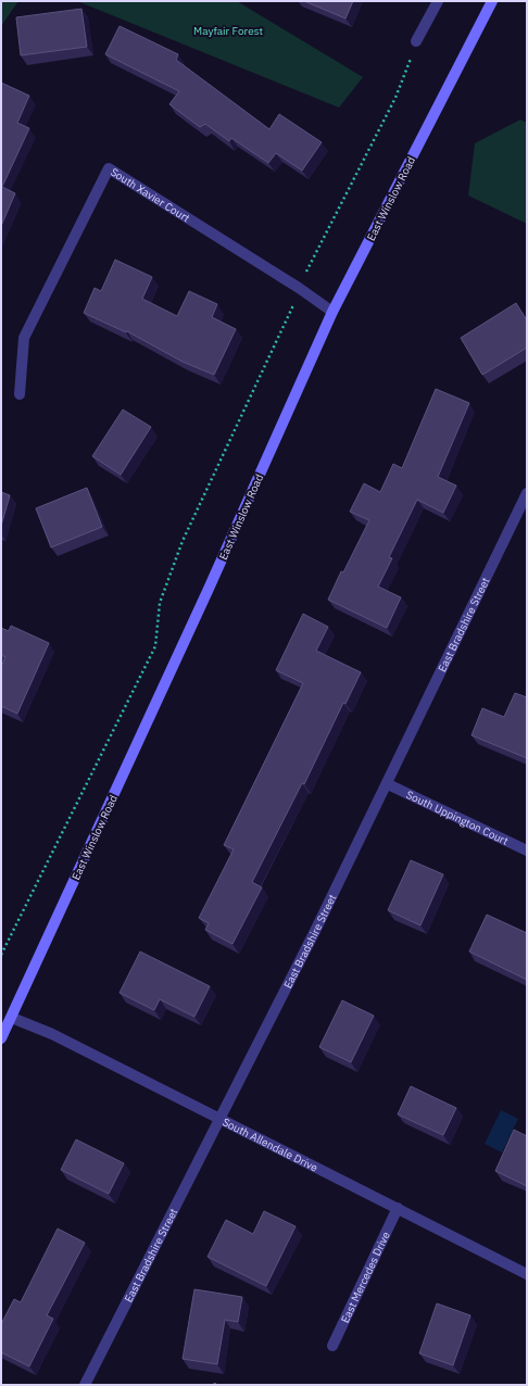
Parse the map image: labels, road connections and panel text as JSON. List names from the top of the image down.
{
  "streets": {
    "main road": ["East Winslow Road"],
    "street": [
      "South Xavier Court",
      "East Bradshire Street",
      "South Uppington Court",
      "South Allendale Drive",
      "East Mercedes Drive"
    ]
  },
  "crossings": [
    ["South Xavier Court", "East Winslow Road"],
    ["East Winslow Road", "South Allendale Drive"],
    ["East Bradshire Street", "South Uppington Court"],
    ["East Bradshire Street", "South Allendale Drive"],
    ["South Allendale Drive", "East Mercedes Drive"]
  ],
  "parks": ["Mayfair Forest"]
}
